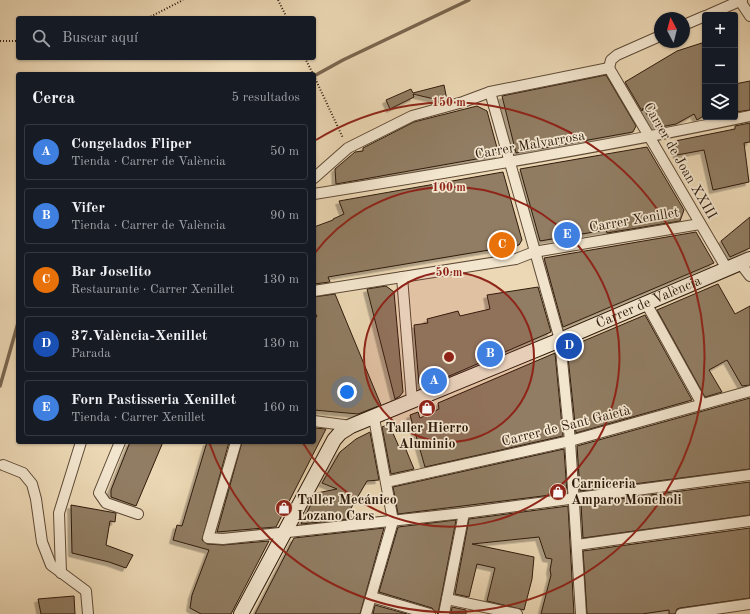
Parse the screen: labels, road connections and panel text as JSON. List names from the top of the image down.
{
  "streets": {
    "street": [
      "Carrer Malvarrosa",
      "Carrer de Joan XXIII",
      "Carrer Xenillet",
      "Carrer de València",
      "Carrer de Sant Gaietà"
    ]
  },
  "crossings": [
    ["Carrer Malvarrosa", "Carrer de Joan XXIII"],
    ["Carrer de Joan XXIII", "Carrer Xenillet"],
    ["Carrer de Joan XXIII", "Carrer de València"]
  ],
  "places": {
    "shop": ["Taller Hierro Aluminio", "Carniceria Amparo Moncholi", "Taller Mecánico Lozano Cars"]
  },
  "north": "top",
  "page": {
    "map_buttons": ["+", "−"],
    "search": "Buscar aquí",
    "heading": ["Cerca", "5 resultados"],
    "list": [
      {
        "mark": "A",
        "name": "Congelados Fliper",
        "note": "Tienda · Carrer de València",
        "value": "50 m"
      },
      {
        "mark": "B",
        "name": "Vifer",
        "note": "Tienda · Carrer de València",
        "value": "90 m"
      },
      {
        "mark": "C",
        "name": "Bar Joselito",
        "note": "Restaurante · Carrer Xenillet",
        "value": "130 m"
      },
      {
        "mark": "D",
        "name": "37.València-Xenillet",
        "note": "Parada",
        "value": "130 m"
      },
      {
        "mark": "E",
        "name": "Forn Pastisseria Xenillet",
        "note": "Tienda · Carrer Xenillet",
        "value": "160 m"
      }
    ],
    "pins": [
      "E",
      "C",
      "D",
      "B",
      "A"
    ]
  },
  "rings": ["150 m", "100 m", "50 m"]
}
